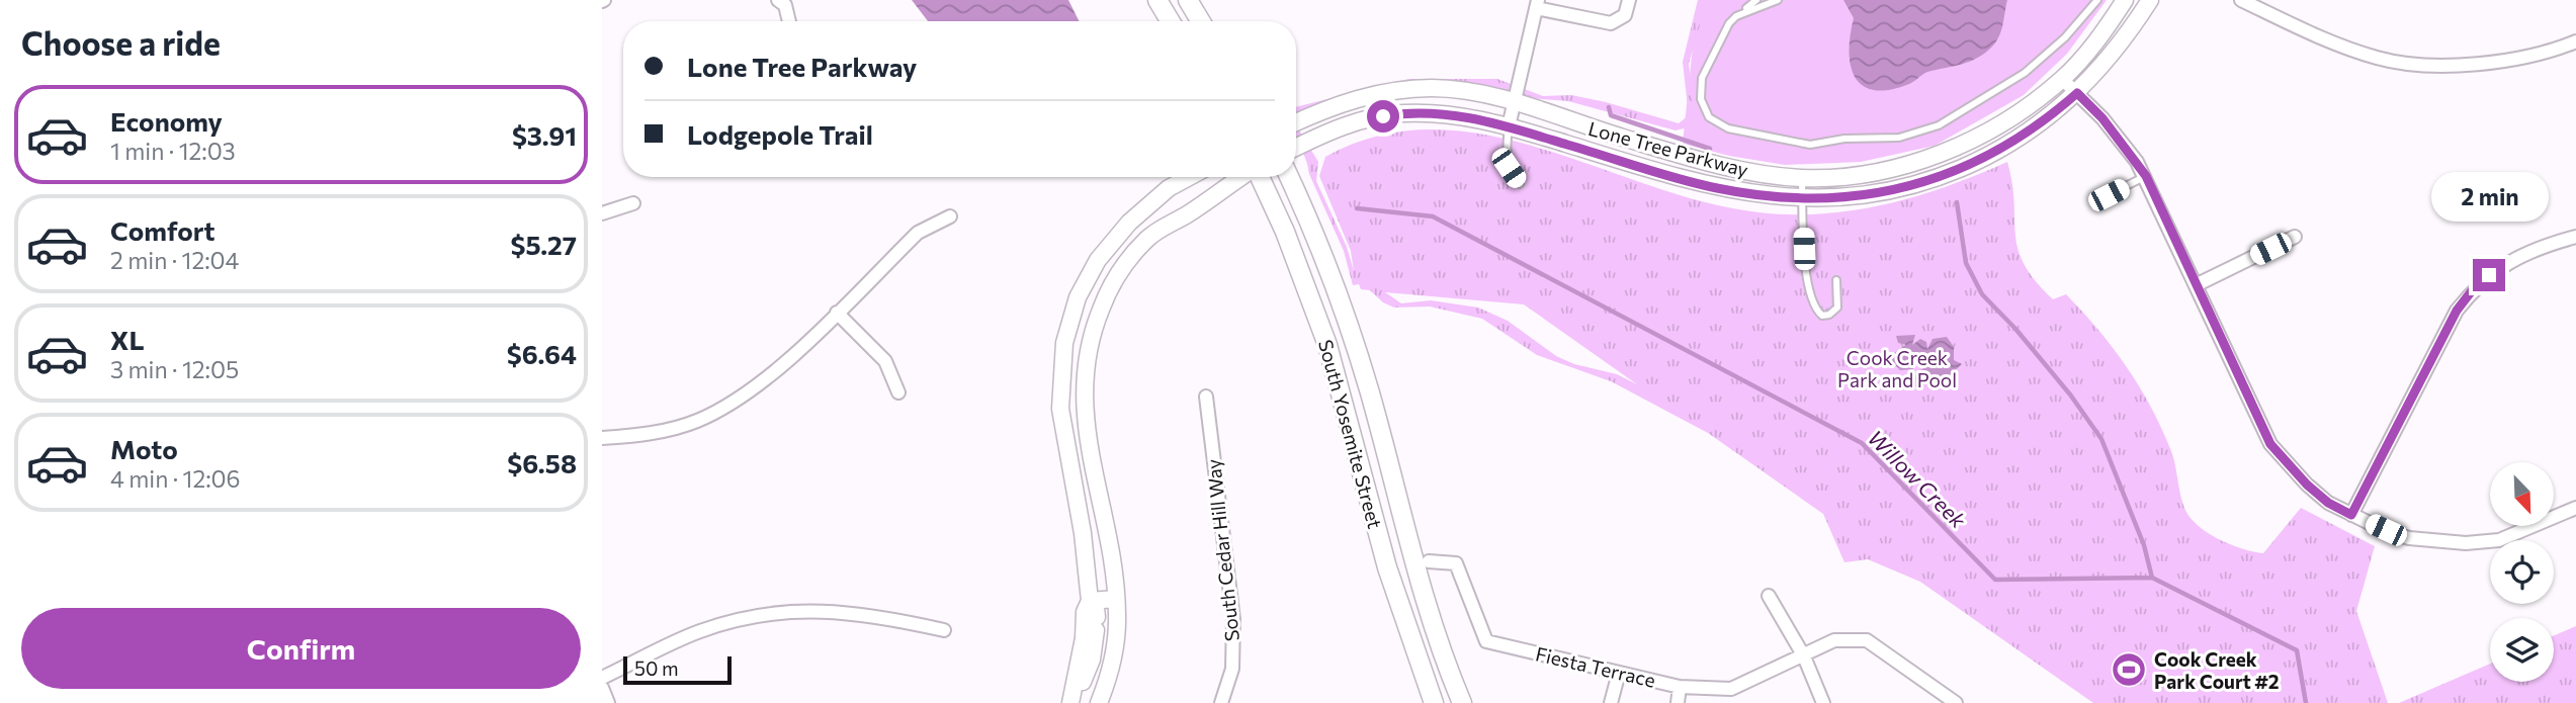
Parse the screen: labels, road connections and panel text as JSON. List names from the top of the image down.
{
  "streets": {
    "main road": ["South Yosemite Street"],
    "street": ["Lone Tree Parkway", "South Cedar Hill Way", "Fiesta Terrace"]
  },
  "water": ["Willow Creek"],
  "parks": ["Cook Creek Park and Pool"],
  "places": {
    "sports": ["Cook Creek Park Court #2"]
  },
  "scale_bar": "50 m",
  "north": "bottom right",
  "page": {
    "heading": "Choose a ride",
    "banner": ["Lone Tree Parkway", "Lodgepole Trail"],
    "list": [
      {
        "name": "Economy",
        "note": "1 min · 12:03",
        "value": "$3.91"
      },
      {
        "name": "Comfort",
        "note": "2 min · 12:04",
        "value": "$5.27"
      },
      {
        "name": "XL",
        "note": "3 min · 12:05",
        "value": "$6.64"
      },
      {
        "name": "Moto",
        "note": "4 min · 12:06",
        "value": "$6.58"
      }
    ],
    "bubble": "2 min",
    "buttons": "Confirm",
    "scale": "50 m"
  }
}
